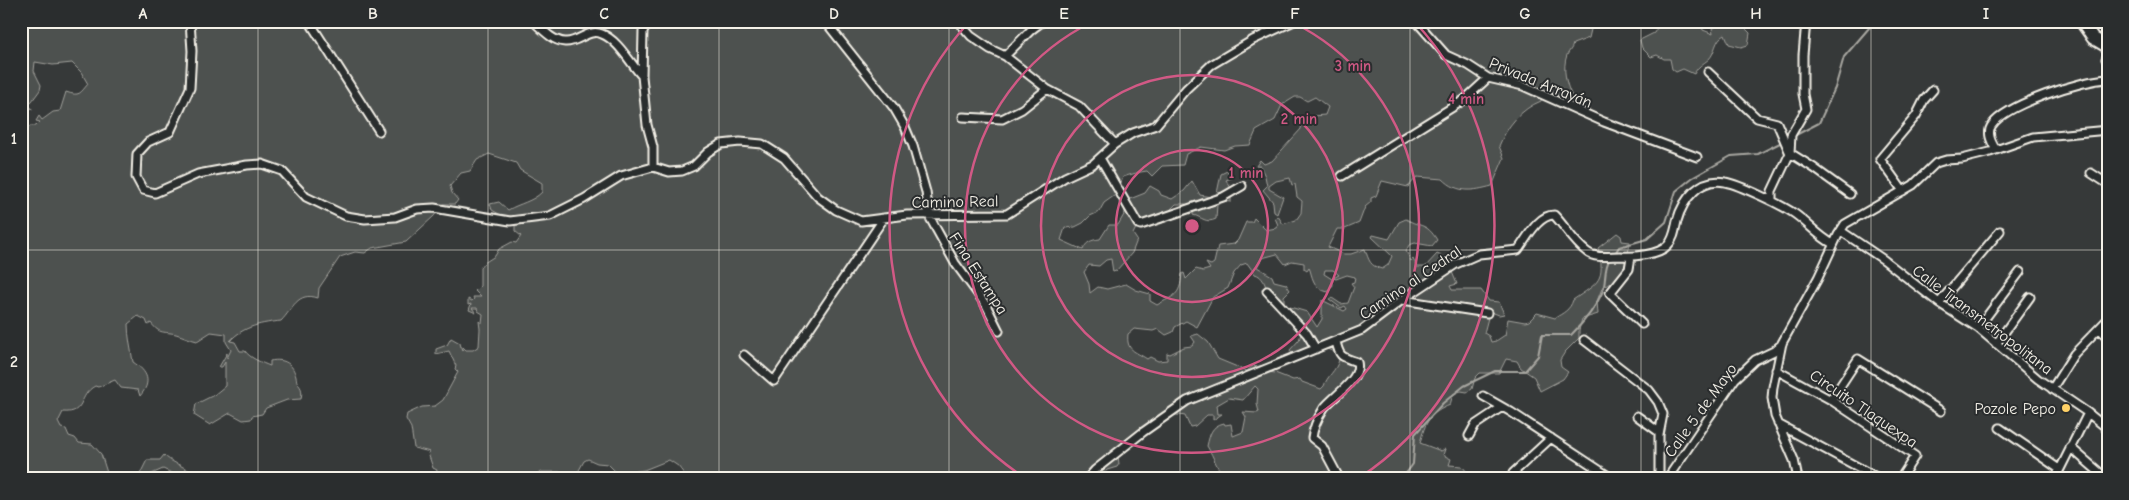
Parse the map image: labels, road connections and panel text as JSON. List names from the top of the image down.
{
  "streets": {
    "street": [
      "Privada Arrayán",
      "Camino Real",
      "Fina Estampa",
      "Camino al Cedral",
      "Calle Transmetropolitana",
      "Circuito Tlaquexpa",
      "Calle 5 de Mayo"
    ]
  },
  "crossings": [
    ["Camino Real", "Fina Estampa"]
  ],
  "places": ["Pozole Pepo"],
  "grid": {
    "columns": [
      "A",
      "B",
      "C",
      "D",
      "E",
      "F",
      "G",
      "H",
      "I"
    ],
    "rows": ["1", "2"]
  },
  "rings": [
    "3 min",
    "4 min",
    "2 min",
    "1 min"
  ]
}
